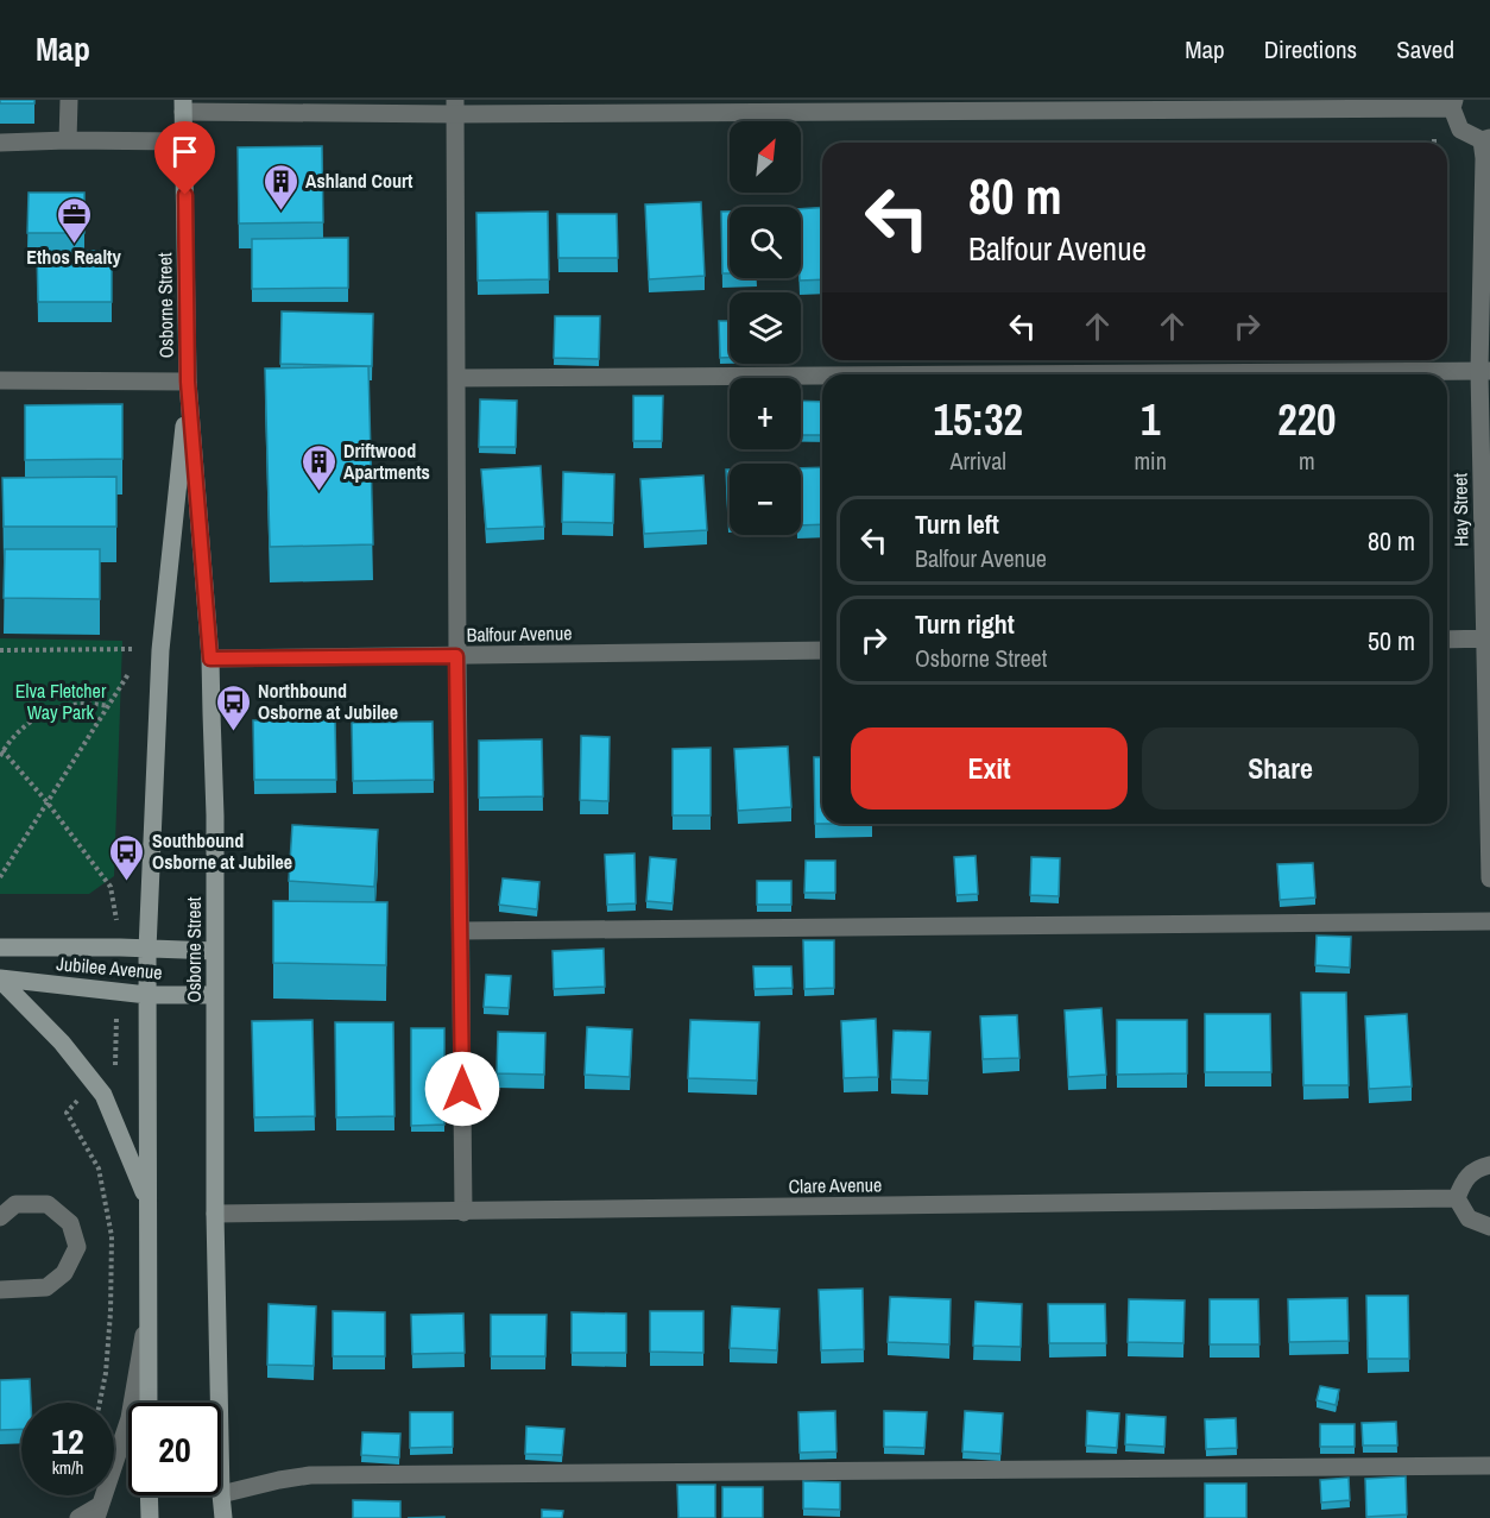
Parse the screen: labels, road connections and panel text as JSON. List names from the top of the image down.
{
  "streets": {
    "main road": ["Osborne Street", "Jubilee Avenue"],
    "street": ["Hay Street", "Balfour Avenue", "Clare Avenue"]
  },
  "crossings": [
    ["Osborne Street", "Balfour Avenue"],
    ["Osborne Street", "Jubilee Avenue"],
    ["Osborne Street", "Clare Avenue"]
  ],
  "parks": ["Elva Fletcher Way Park"],
  "places": {
    "building": ["Ashland Court", "Driftwood Apartments"],
    "office": ["Ethos Realty"],
    "bus stop": ["Northbound Osborne at Jubilee", "Southbound Osborne at Jubilee"]
  },
  "north": "top right",
  "page": {
    "header": "Map",
    "nav": ["Map", "Directions", "Saved"],
    "map_buttons": ["+", "−"],
    "turn": ["80 m", "Balfour Avenue"],
    "eta": [
      "15:32",
      "Arrival",
      "1",
      "min",
      "220",
      "m"
    ],
    "list": [
      {
        "name": "Turn left",
        "note": "Balfour Avenue",
        "value": "80 m"
      },
      {
        "name": "Turn right",
        "note": "Osborne Street",
        "value": "50 m"
      }
    ],
    "buttons": ["Exit", "Share"],
    "speed": "12 km/h",
    "limit": "20"
  }
}
